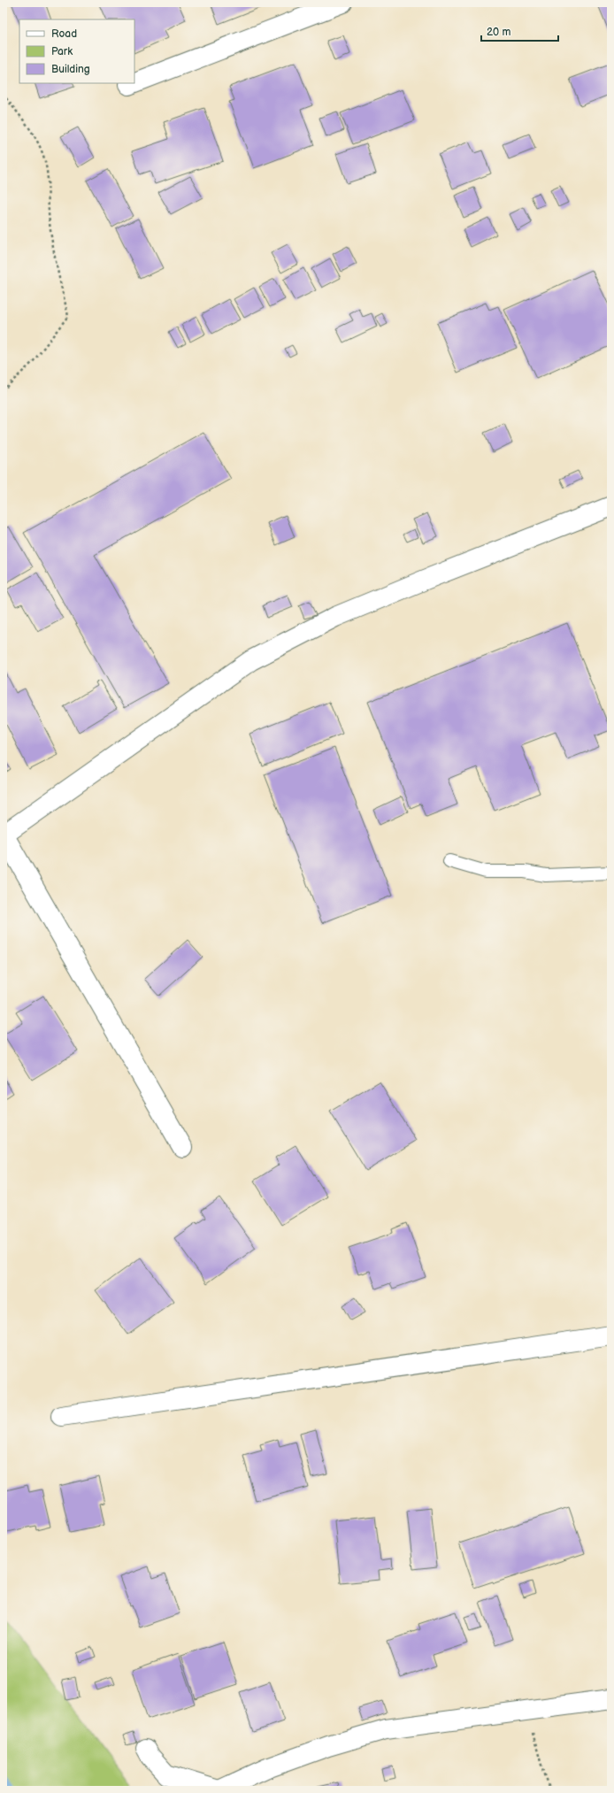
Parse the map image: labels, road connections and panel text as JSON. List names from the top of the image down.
{
  "legend": ["Road", "Park", "Building"],
  "scale_bar": "20 m"
}
